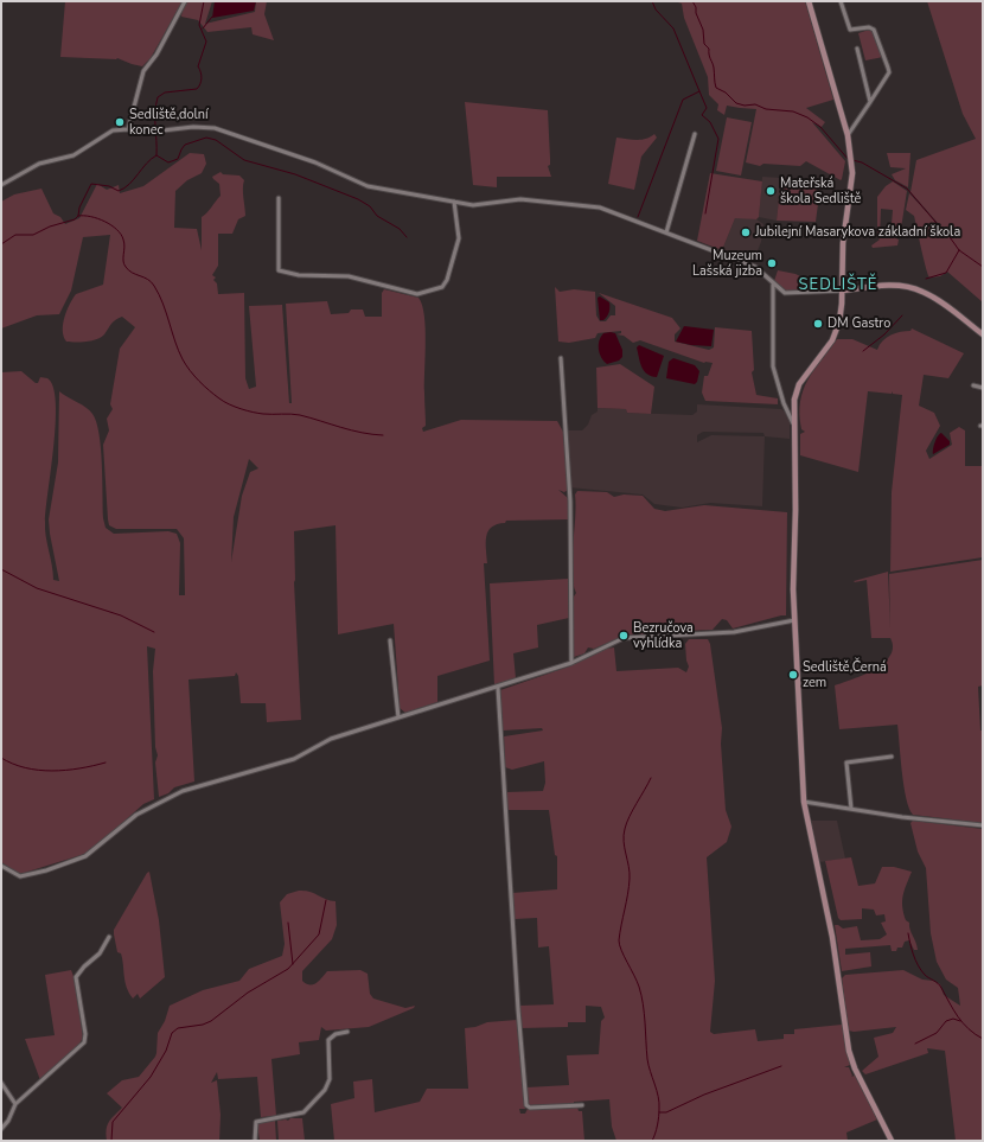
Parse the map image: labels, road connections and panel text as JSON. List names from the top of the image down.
{
  "districts": ["SEDLIŠTĚ"],
  "places": [
    "Sedliště,dolní konec",
    "Mateřská škola Sedliště",
    "Jubilejní Masarykova základní škola",
    "Muzeum Lašská jizba",
    "DM Gastro",
    "Bezručova vyhlídka",
    "Sedliště,Černá zem"
  ]
}
